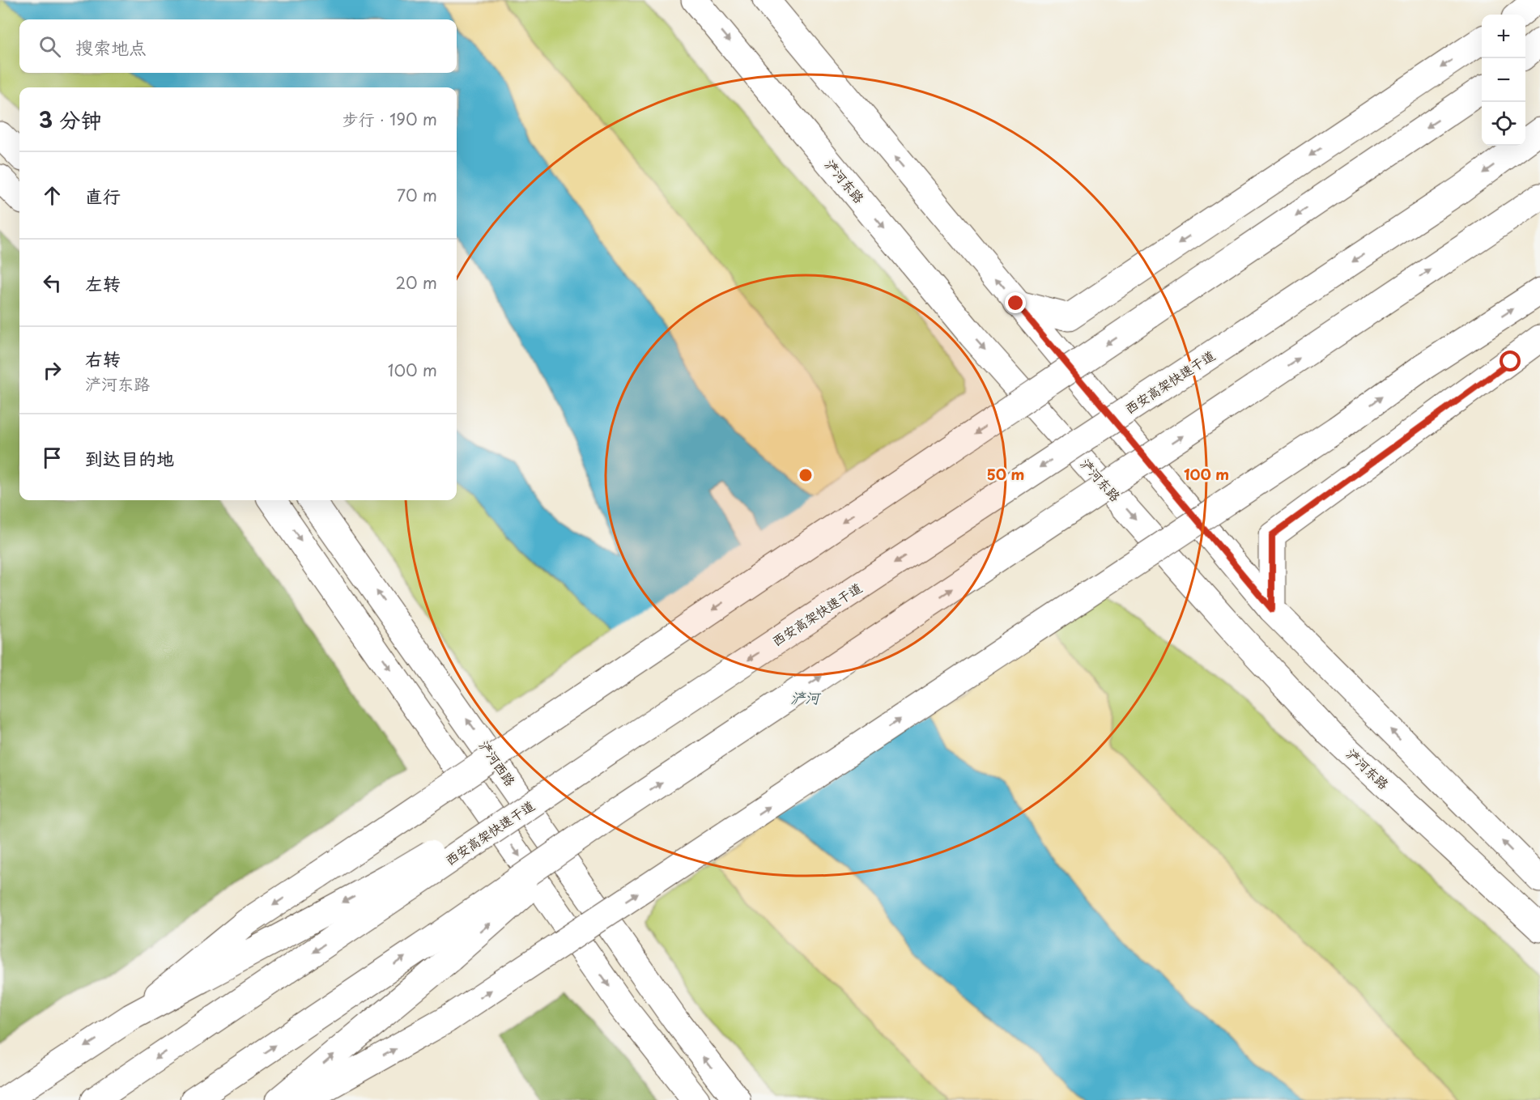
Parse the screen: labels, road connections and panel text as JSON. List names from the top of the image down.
{
  "streets": {
    "main road": ["浐河东路", "西安高架快速干道", "浐河西路"]
  },
  "water": ["浐河"],
  "page": {
    "map_buttons": ["+", "−"],
    "search": "搜索地点",
    "heading": ["3 分钟", "步行 · 190 m"],
    "list": [
      ["直行", "70 m"],
      ["左转", "20 m"],
      ["右转", "浐河东路", "100 m"],
      "到达目的地"
    ]
  },
  "rings": ["50 m", "100 m"]
}
